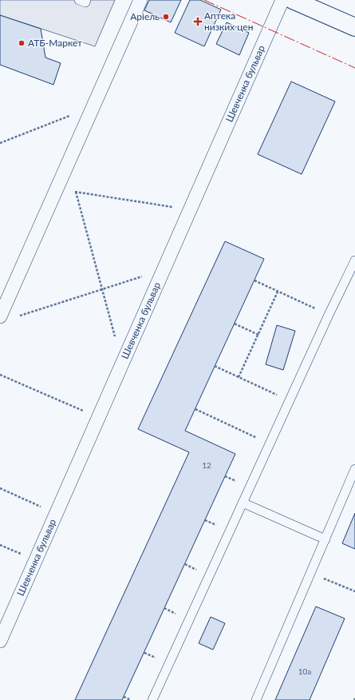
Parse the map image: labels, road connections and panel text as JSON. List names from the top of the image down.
{
  "streets": {
    "street": ["Шевченка бульвар"]
  },
  "places": {
    "other": ["Аріель", "АТБ-Маркет"],
    "health": ["Аптека низких цен"]
  },
  "house_numbers": ["12", "10а"]
}
